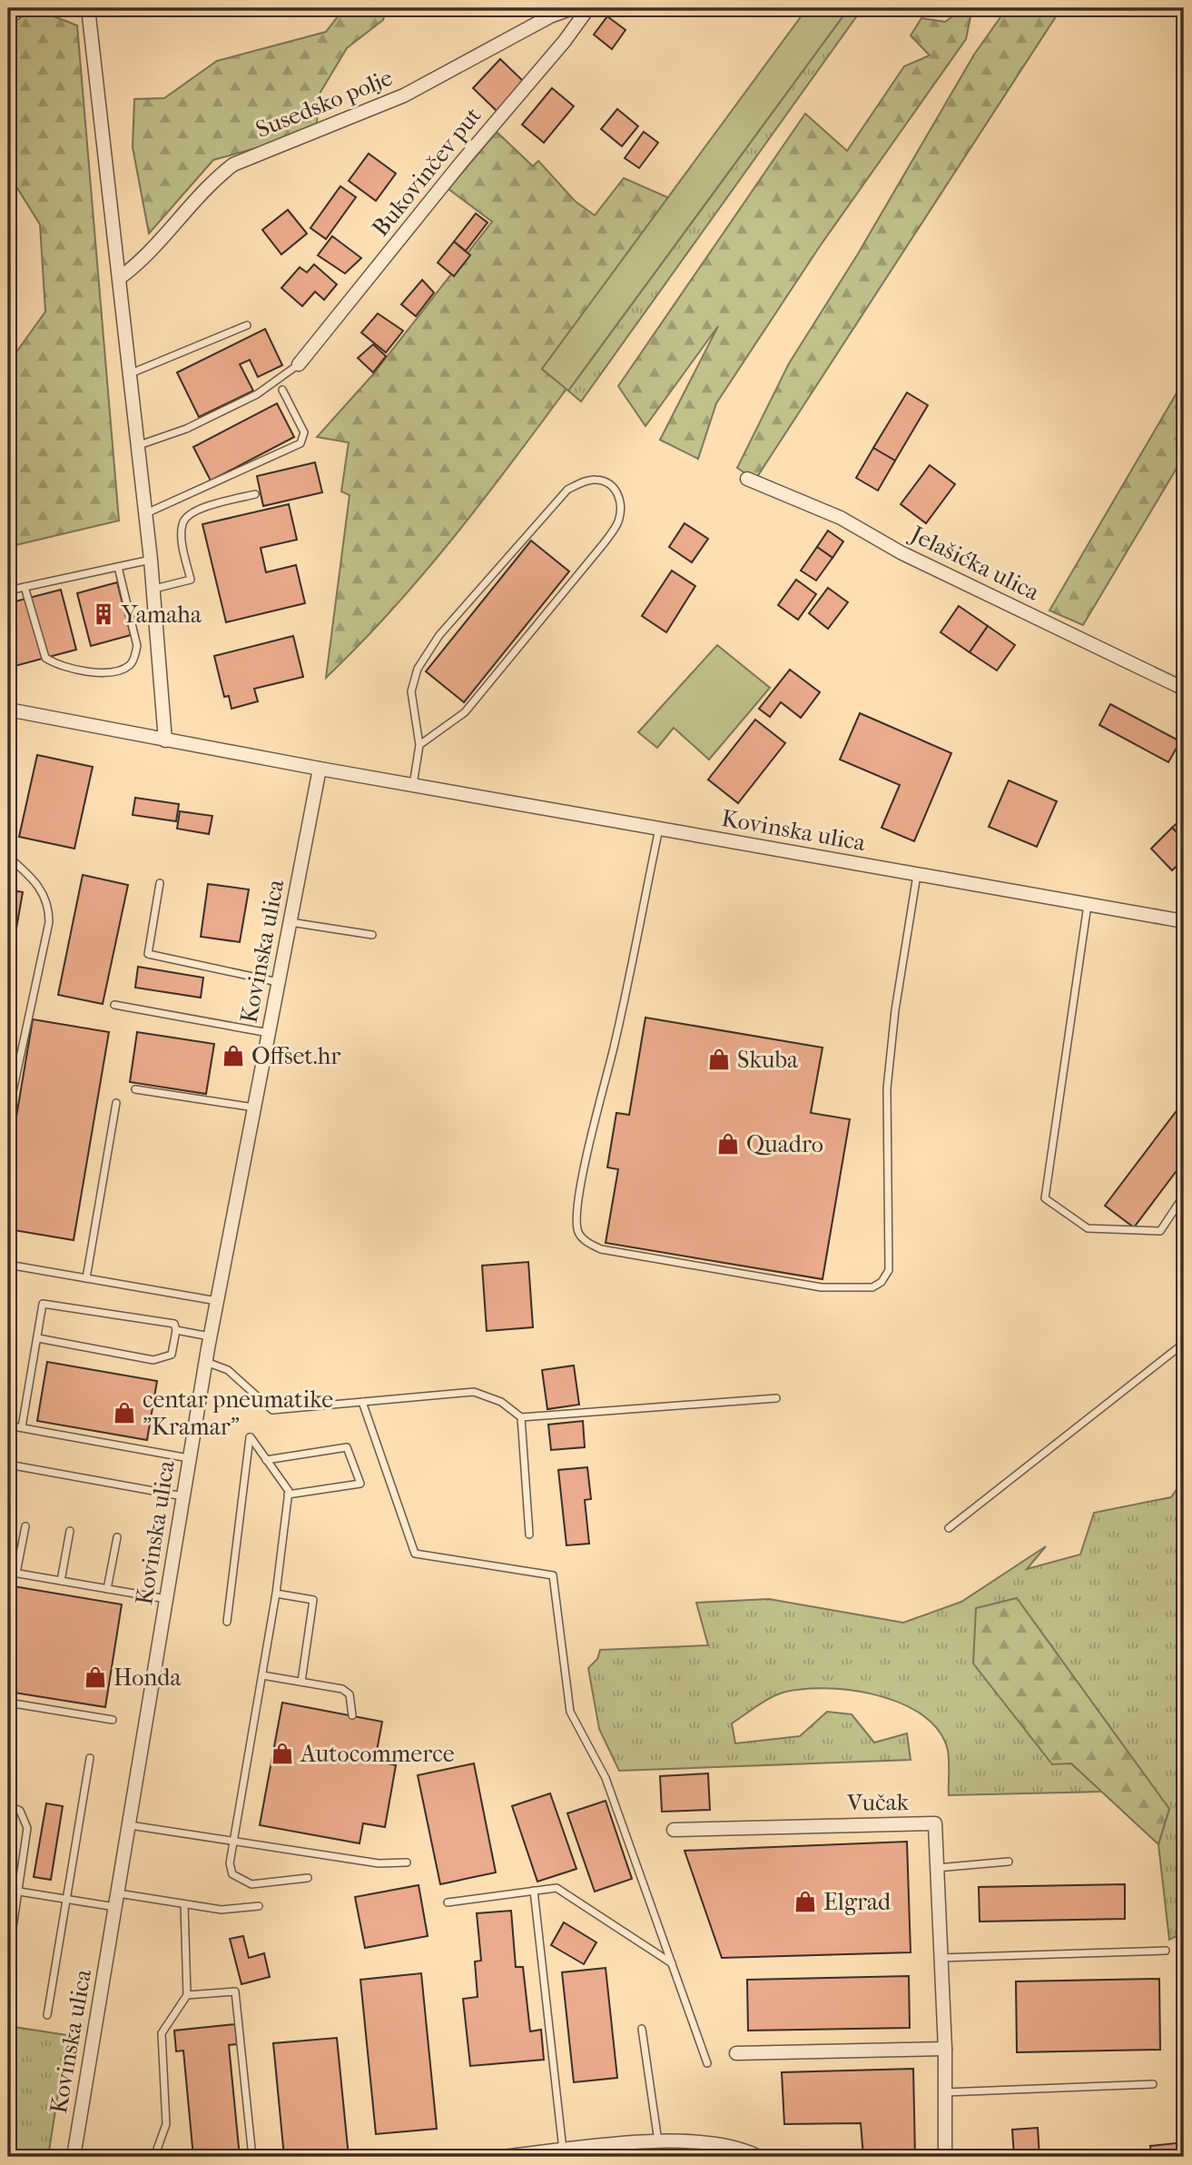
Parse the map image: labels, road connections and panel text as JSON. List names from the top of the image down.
{
  "streets": {
    "street": [
      "Susedsko polje",
      "Bukovinčev put",
      "Jelašićka ulica",
      "Kovinska ulica",
      "Vučak"
    ]
  },
  "places": {
    "building": ["Yamaha"],
    "shop": [
      "Offset.hr",
      "Skuba",
      "Quadro",
      "centar pneumatike \"Kramar\"",
      "Honda",
      "Autocommerce",
      "Elgrad"
    ]
  }
}
